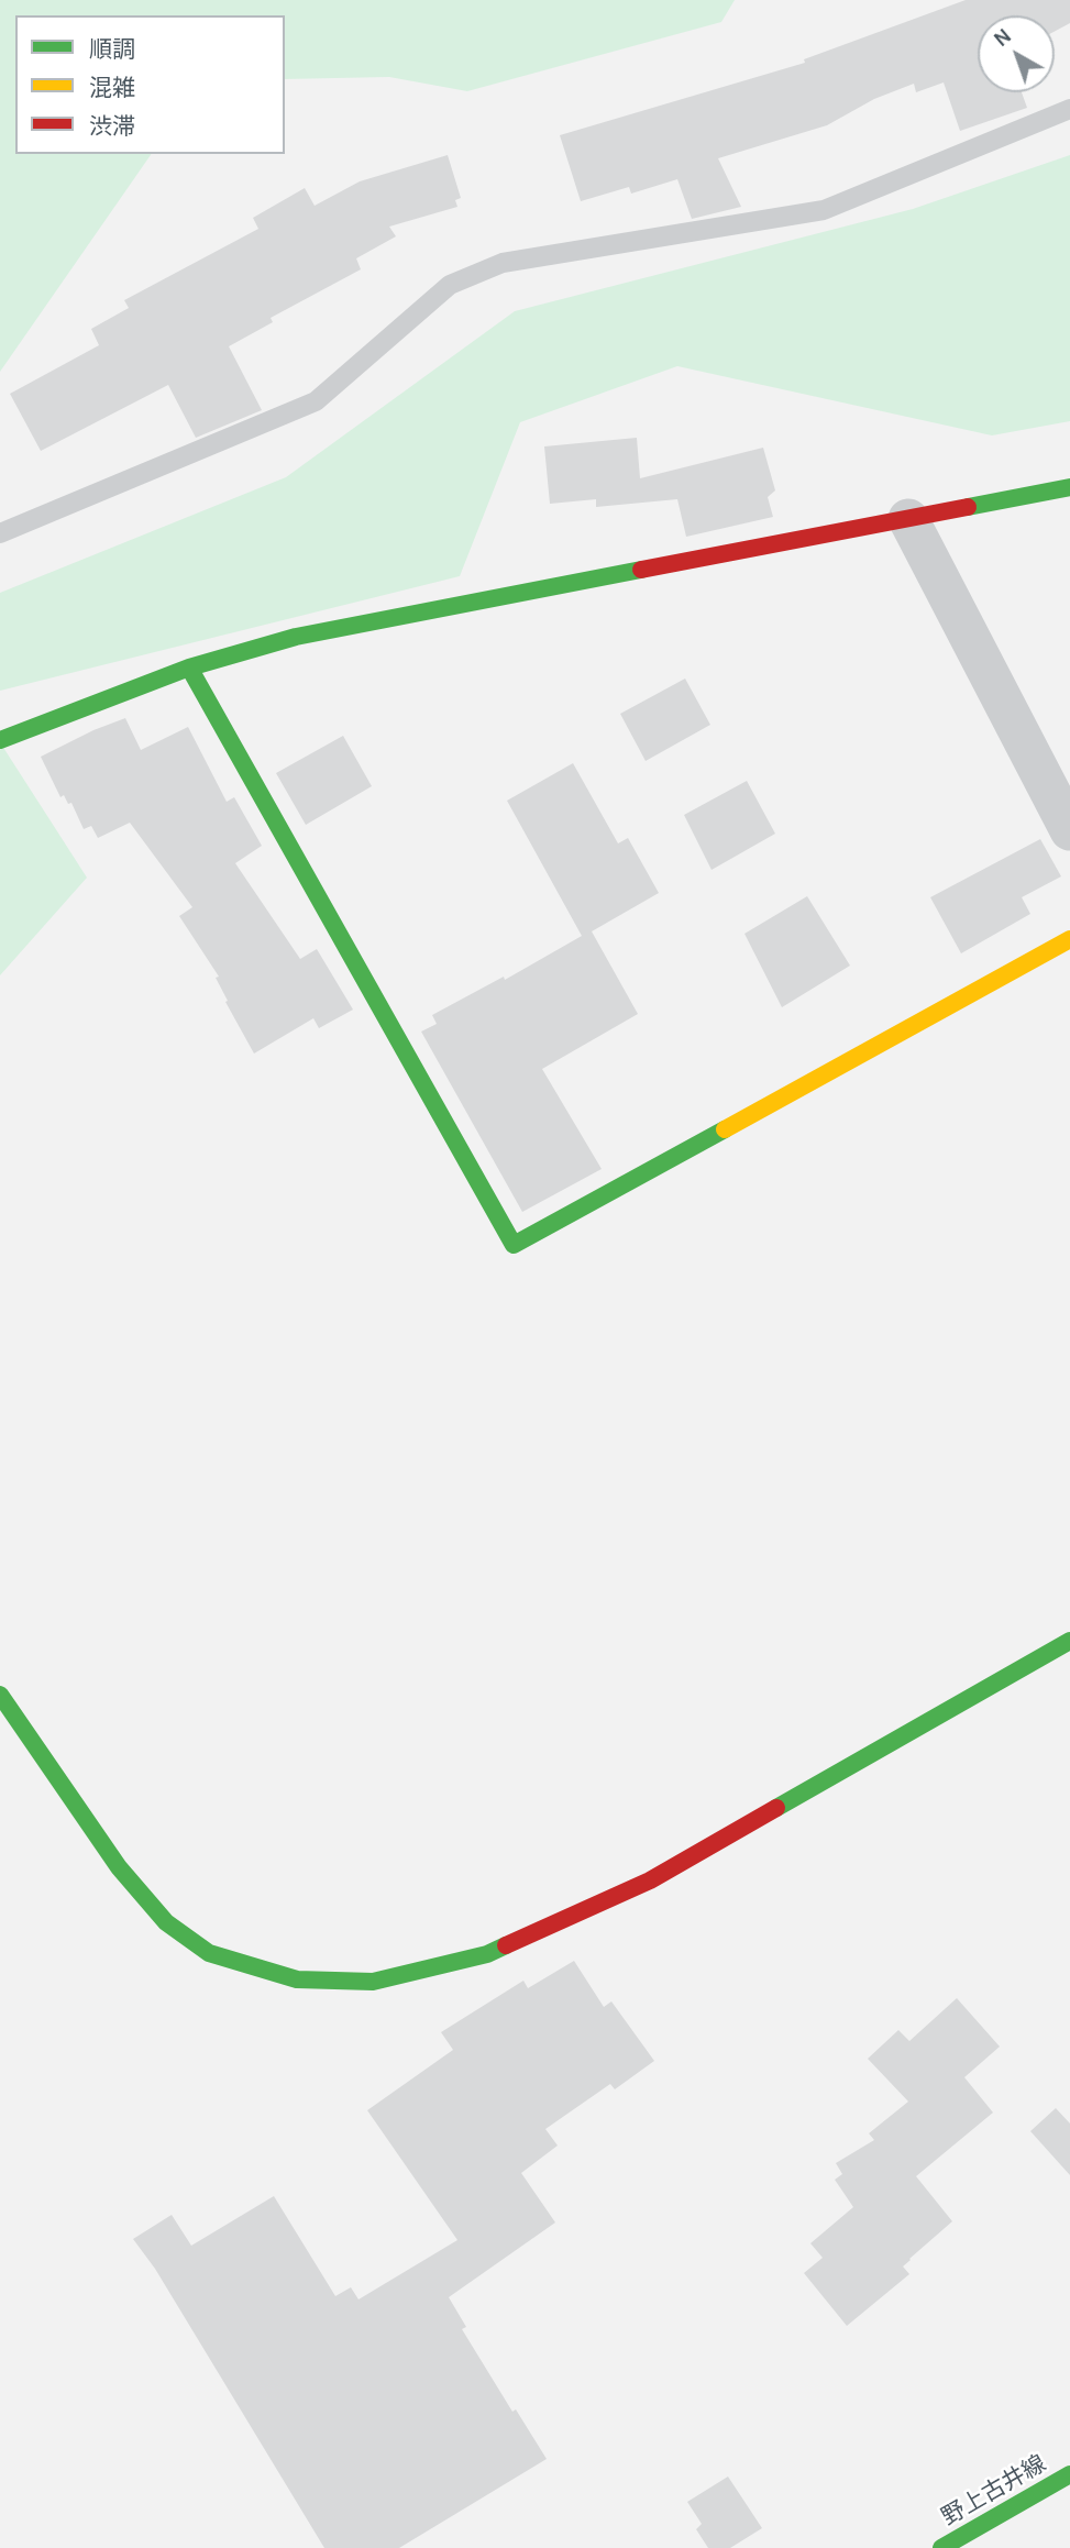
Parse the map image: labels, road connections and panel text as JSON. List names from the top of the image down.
{
  "streets": {
    "street": ["野上古井線"]
  },
  "legend": ["順調", "混雑", "渋滞"],
  "north": "top left"
}
